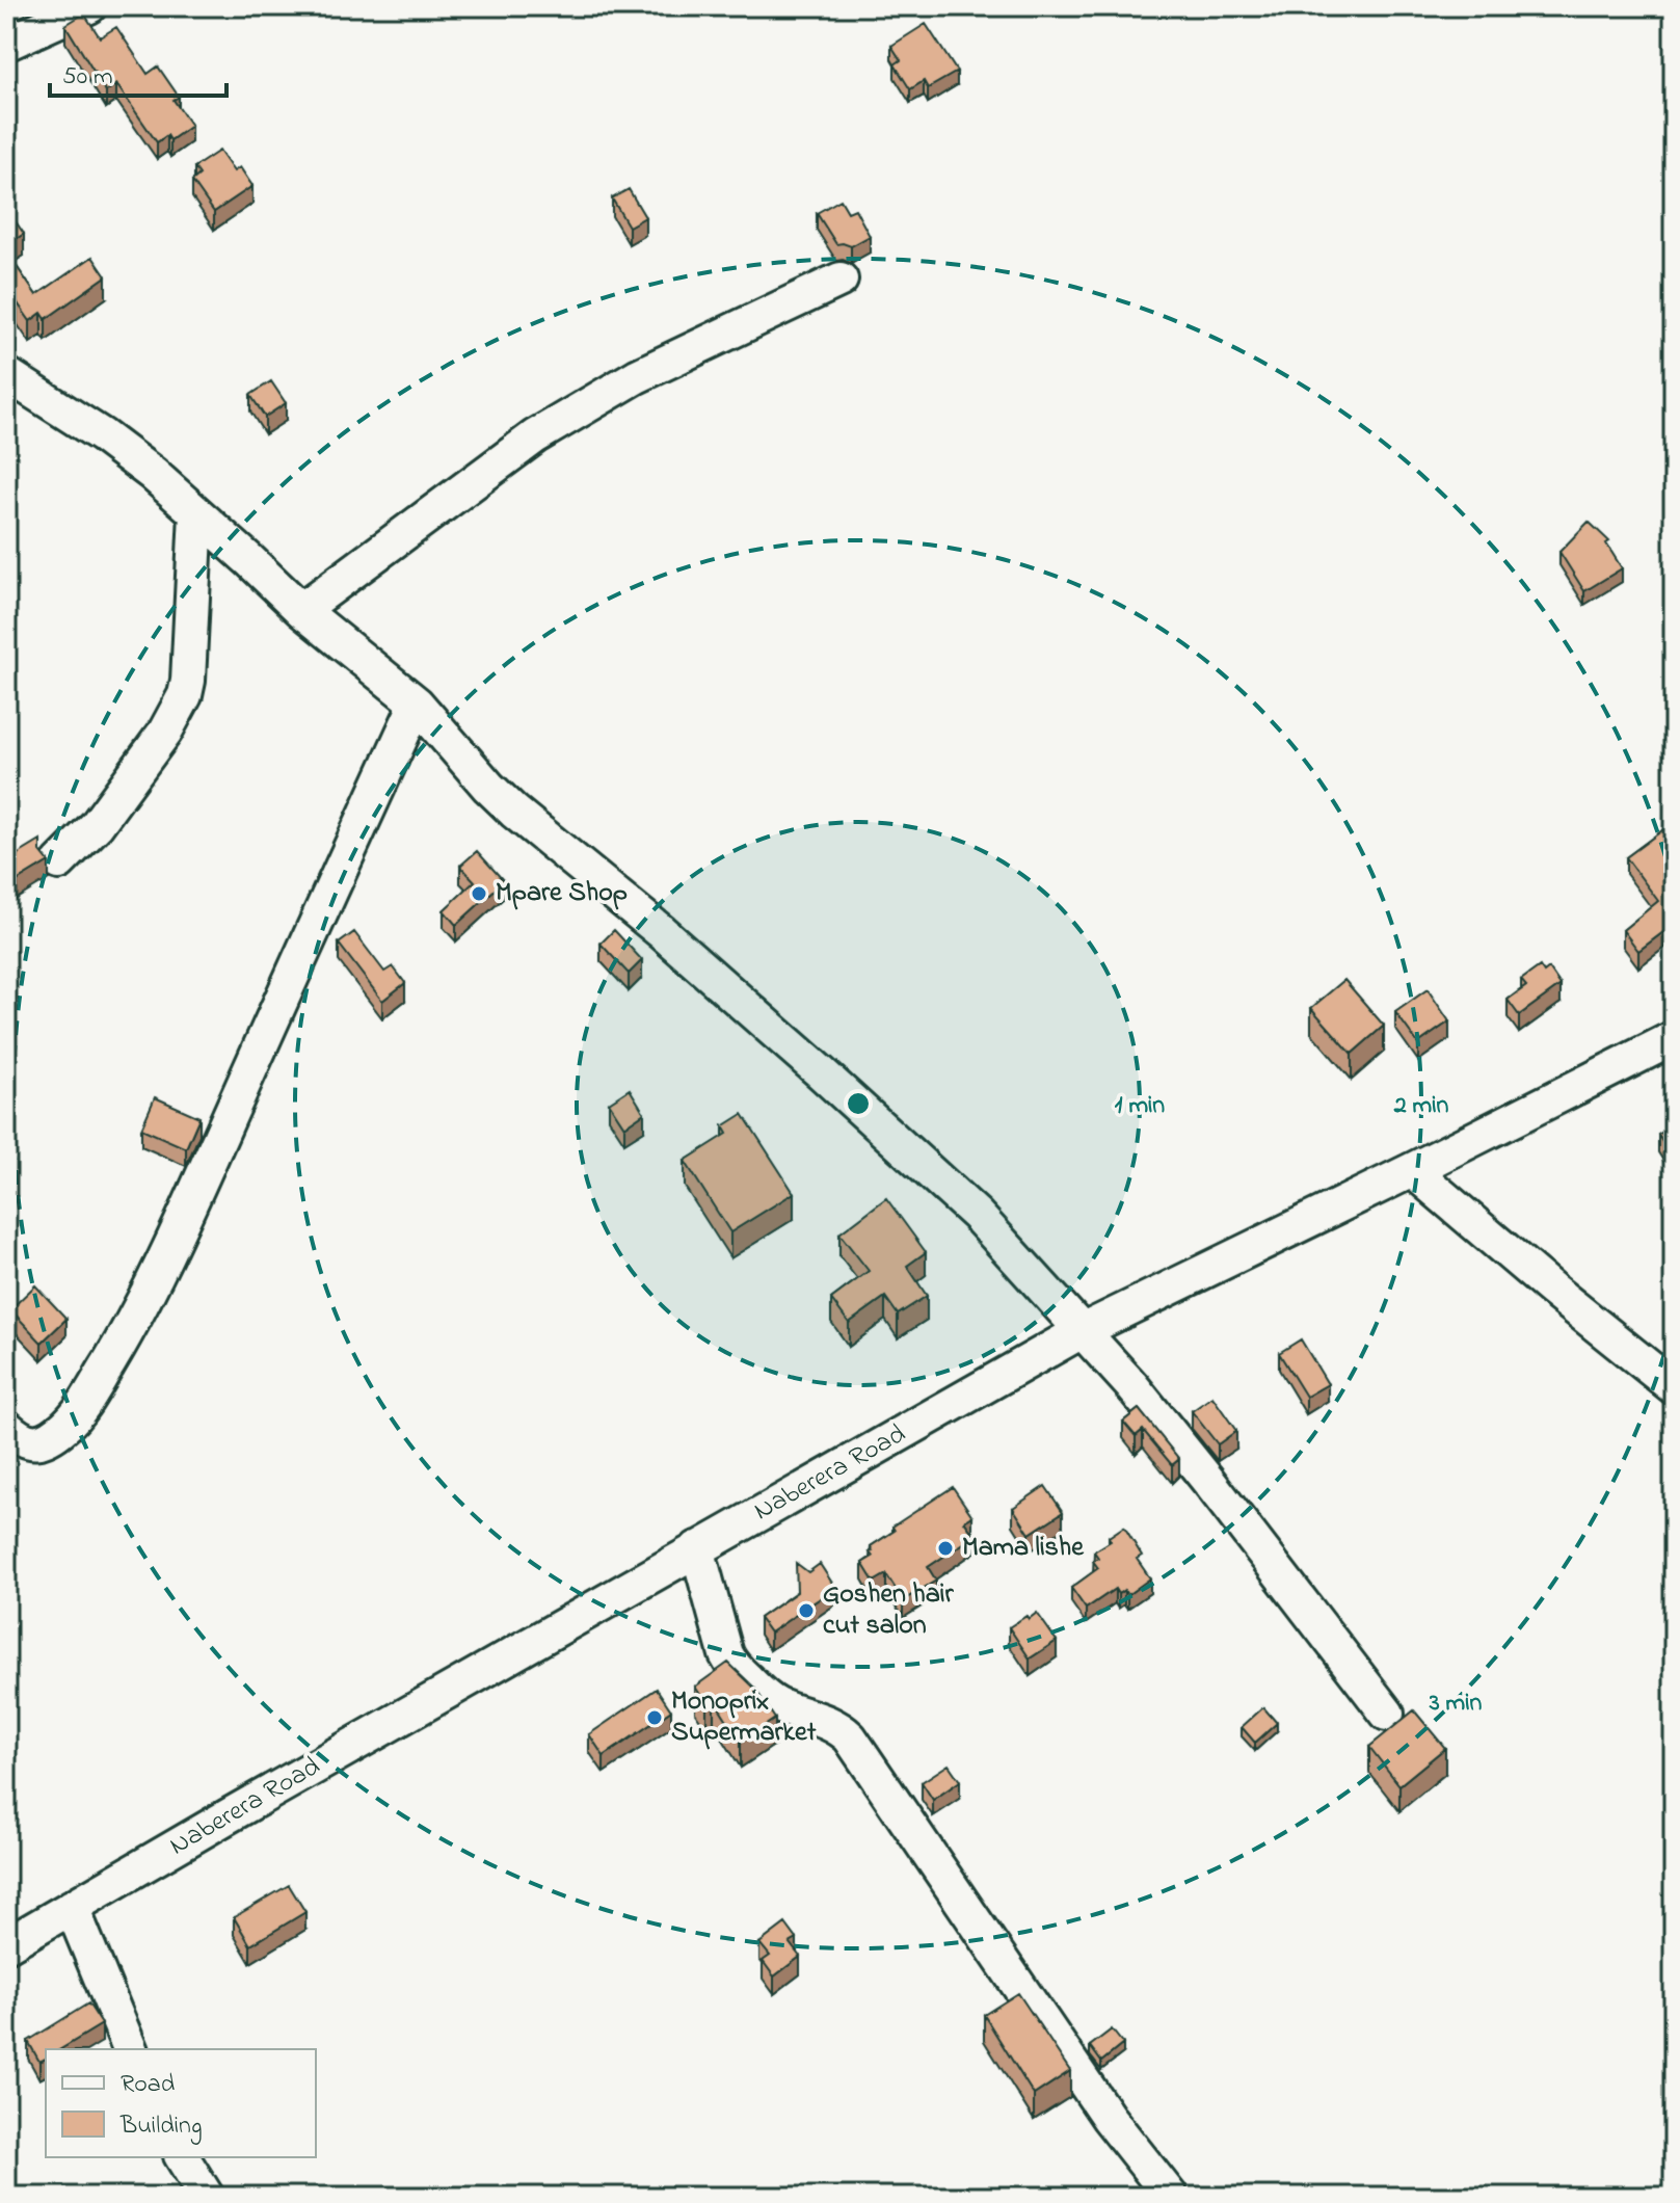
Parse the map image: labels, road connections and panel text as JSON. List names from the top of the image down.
{
  "streets": {
    "street": ["Naberera Road"]
  },
  "places": [
    "Mpare Shop",
    "Mama lishe",
    "Goshen hair cut salon",
    "Monoprix Supermarket"
  ],
  "legend": ["Road", "Building"],
  "scale_bar": "50 m",
  "rings": ["1 min", "2 min", "3 min"]
}
